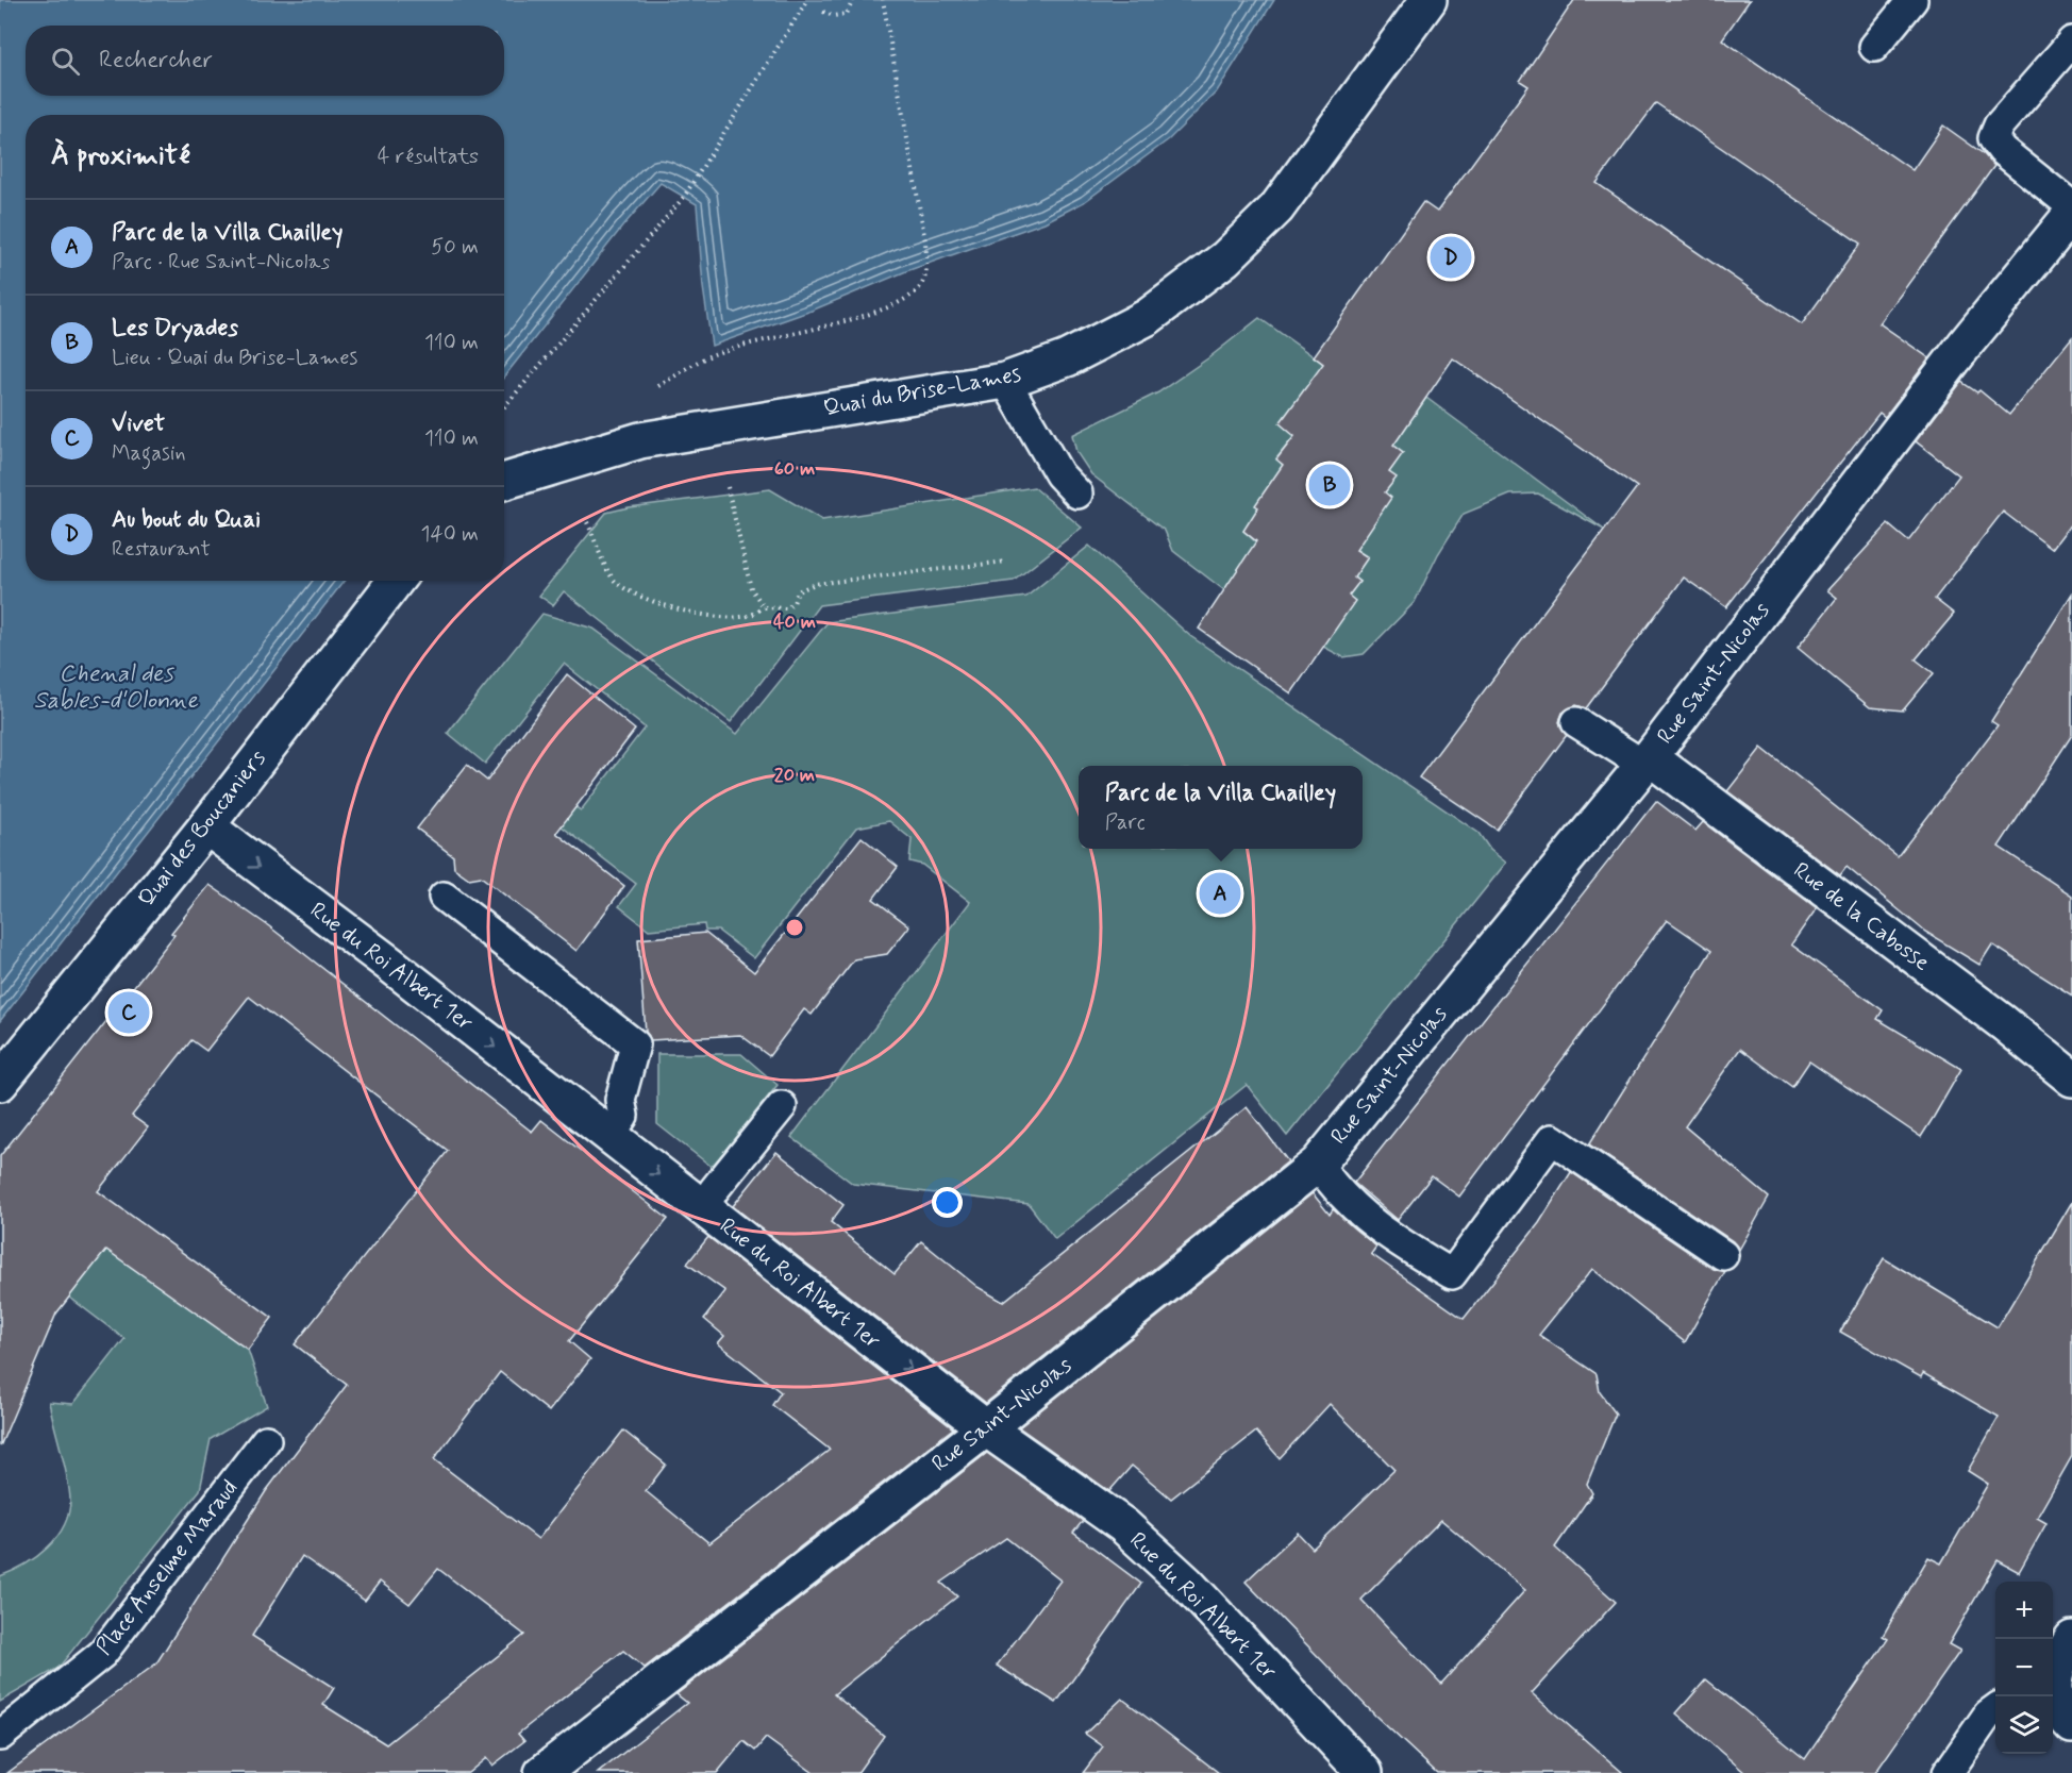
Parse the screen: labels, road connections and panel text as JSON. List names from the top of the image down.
{
  "streets": {
    "street": [
      "Quai du Brise-Lames",
      "Rue Saint-Nicolas",
      "Quai des Boucaniers",
      "Rue de la Cabosse",
      "Rue du Roi Albert 1er"
    ],
    "lane": ["Place Anselme Maraud"]
  },
  "crossings": [
    ["Rue Saint-Nicolas", "Rue de la Cabosse"],
    ["Rue Saint-Nicolas", "Rue du Roi Albert 1er"],
    ["Quai des Boucaniers", "Rue du Roi Albert 1er"]
  ],
  "one_way": ["Rue du Roi Albert 1er"],
  "water": ["Chenal des Sables-d'Olonne"],
  "page": {
    "search": "Rechercher",
    "heading": ["À proximité", "4 résultats"],
    "list": [
      {
        "mark": "A",
        "name": "Parc de la Villa Chailley",
        "note": "Parc · Rue Saint-Nicolas",
        "value": "50 m"
      },
      {
        "mark": "B",
        "name": "Les Dryades",
        "note": "Lieu · Quai du Brise-Lames",
        "value": "110 m"
      },
      {
        "mark": "C",
        "name": "Vivet",
        "note": "Magasin",
        "value": "110 m"
      },
      {
        "mark": "D",
        "name": "Au bout du Quai",
        "note": "Restaurant",
        "value": "140 m"
      }
    ],
    "pins": [
      "D",
      "B",
      "A",
      "C"
    ],
    "popup": ["Parc de la Villa Chailley", "Parc"],
    "map_buttons": ["+", "−"]
  },
  "rings": ["60 m", "40 m", "20 m"]
}
